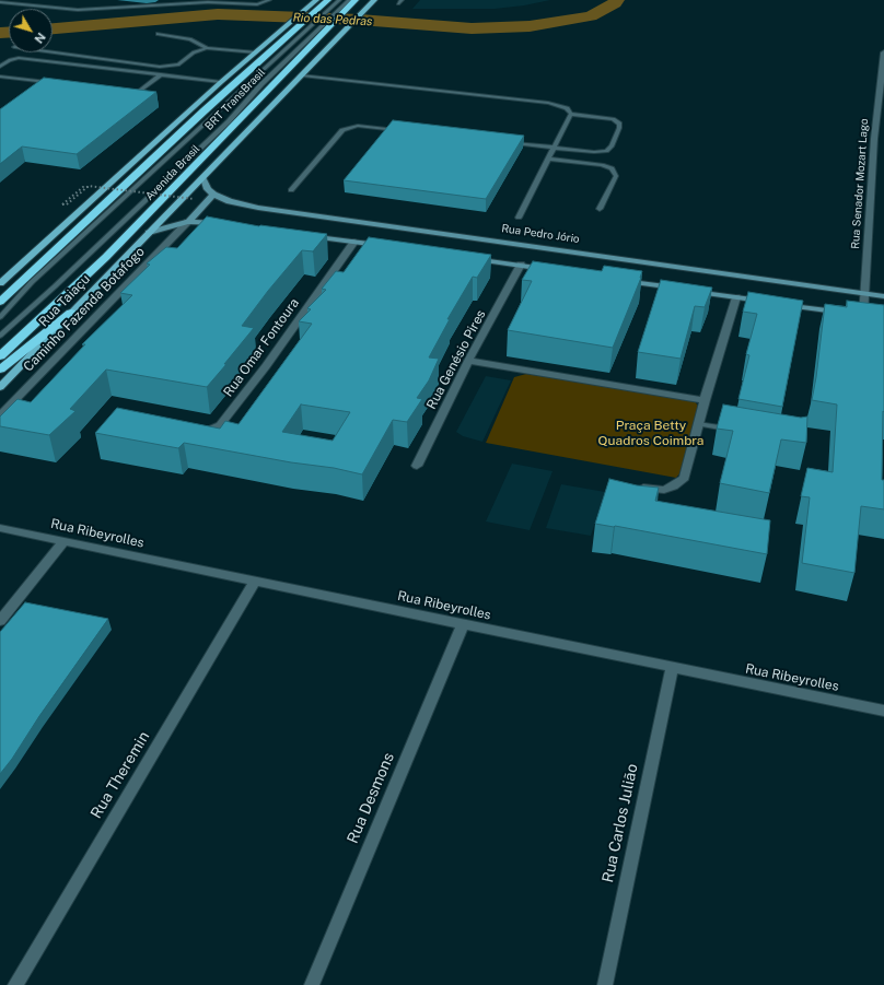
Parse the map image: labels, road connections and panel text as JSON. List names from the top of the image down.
{
  "streets": {
    "highway": ["Avenida Brasil"],
    "main road": ["Rua Pedro Jório", "Rua Taiaçu"],
    "street": [
      "Rua Senador Mozart Lago",
      "Caminho Fazenda Botafogo",
      "Rua Omar Fontoura",
      "Rua Genésio Pires",
      "Rua Ribeyrolles",
      "Rua Theremin",
      "Rua Desmons",
      "Rua Carlos Julião"
    ],
    "lane": ["BRT TransBrasil"]
  },
  "crossings": [
    ["BRT TransBrasil", "Avenida Brasil"],
    ["Avenida Brasil", "Rua Taiaçu"],
    ["Rua Senador Mozart Lago", "Rua Pedro Jório"],
    ["Rua Ribeyrolles", "Rua Theremin"],
    ["Rua Ribeyrolles", "Rua Desmons"],
    ["Rua Ribeyrolles", "Rua Carlos Julião"]
  ],
  "water": ["Rio das Pedras"],
  "parks": ["Praça Betty Quadros Coimbra"],
  "north": "bottom right"
}
